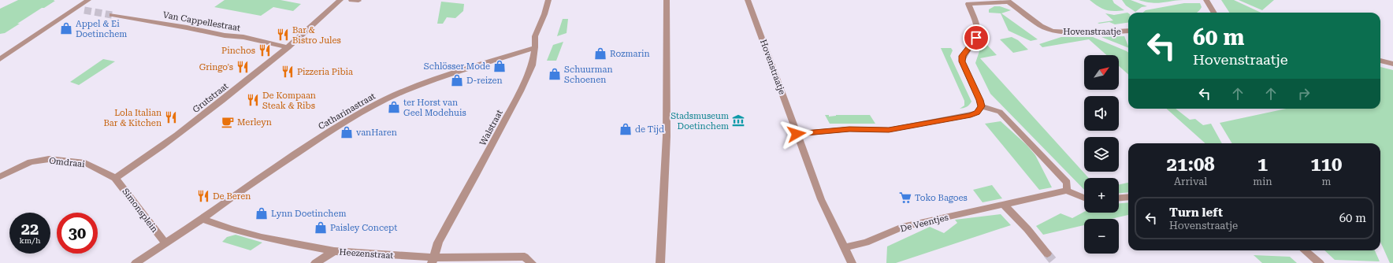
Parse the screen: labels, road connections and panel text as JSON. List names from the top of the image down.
{
  "streets": {
    "street": [
      "Van Cappellestraat",
      "Hovenstraatje",
      "Grutstraat",
      "Catharinastraat",
      "Walstraat",
      "Omdraai",
      "Simonsplein",
      "De Veentjes",
      "Heezenstraat"
    ]
  },
  "crossings": [
    ["Van Cappellestraat", "Grutstraat"],
    ["Hovenstraatje", "De Veentjes"],
    ["Grutstraat", "Omdraai"],
    ["Grutstraat", "Simonsplein"],
    ["Catharinastraat", "Walstraat"],
    ["Catharinastraat", "Heezenstraat"],
    ["Walstraat", "Heezenstraat"],
    ["Omdraai", "Simonsplein"]
  ],
  "places": {
    "shop": [
      "Appel & Ei Doetinchem",
      "Rozmarin",
      "Schlösser Mode",
      "Schuurman Schoenen",
      "D-reizen",
      "ter Horst van Geel Modehuis",
      "de Tijd",
      "vanHaren",
      "Lynn Doetinchem",
      "Paisley Concept"
    ],
    "restaurant": [
      "Bar & Bistro Jules",
      "Pinchos",
      "Gringo's",
      "Pizzeria Pibia",
      "De Kompaan Steak & Ribs",
      "Lola Italian Bar & Kitchen",
      "De Beren"
    ],
    "museum": ["Stadsmuseum Doetinchem"],
    "cafe": ["Merleyn"],
    "supermarket": ["Toko Bagoes"]
  },
  "north": "top right",
  "page": {
    "turn": ["60 m", "Hovenstraatje"],
    "map_buttons": ["+", "−"],
    "eta": [
      "21:08",
      "Arrival",
      "1",
      "min",
      "110",
      "m"
    ],
    "list": [
      {
        "name": "Turn left",
        "note": "Hovenstraatje",
        "value": "60 m"
      }
    ],
    "speed": "22 km/h",
    "limit": "30"
  }
}
